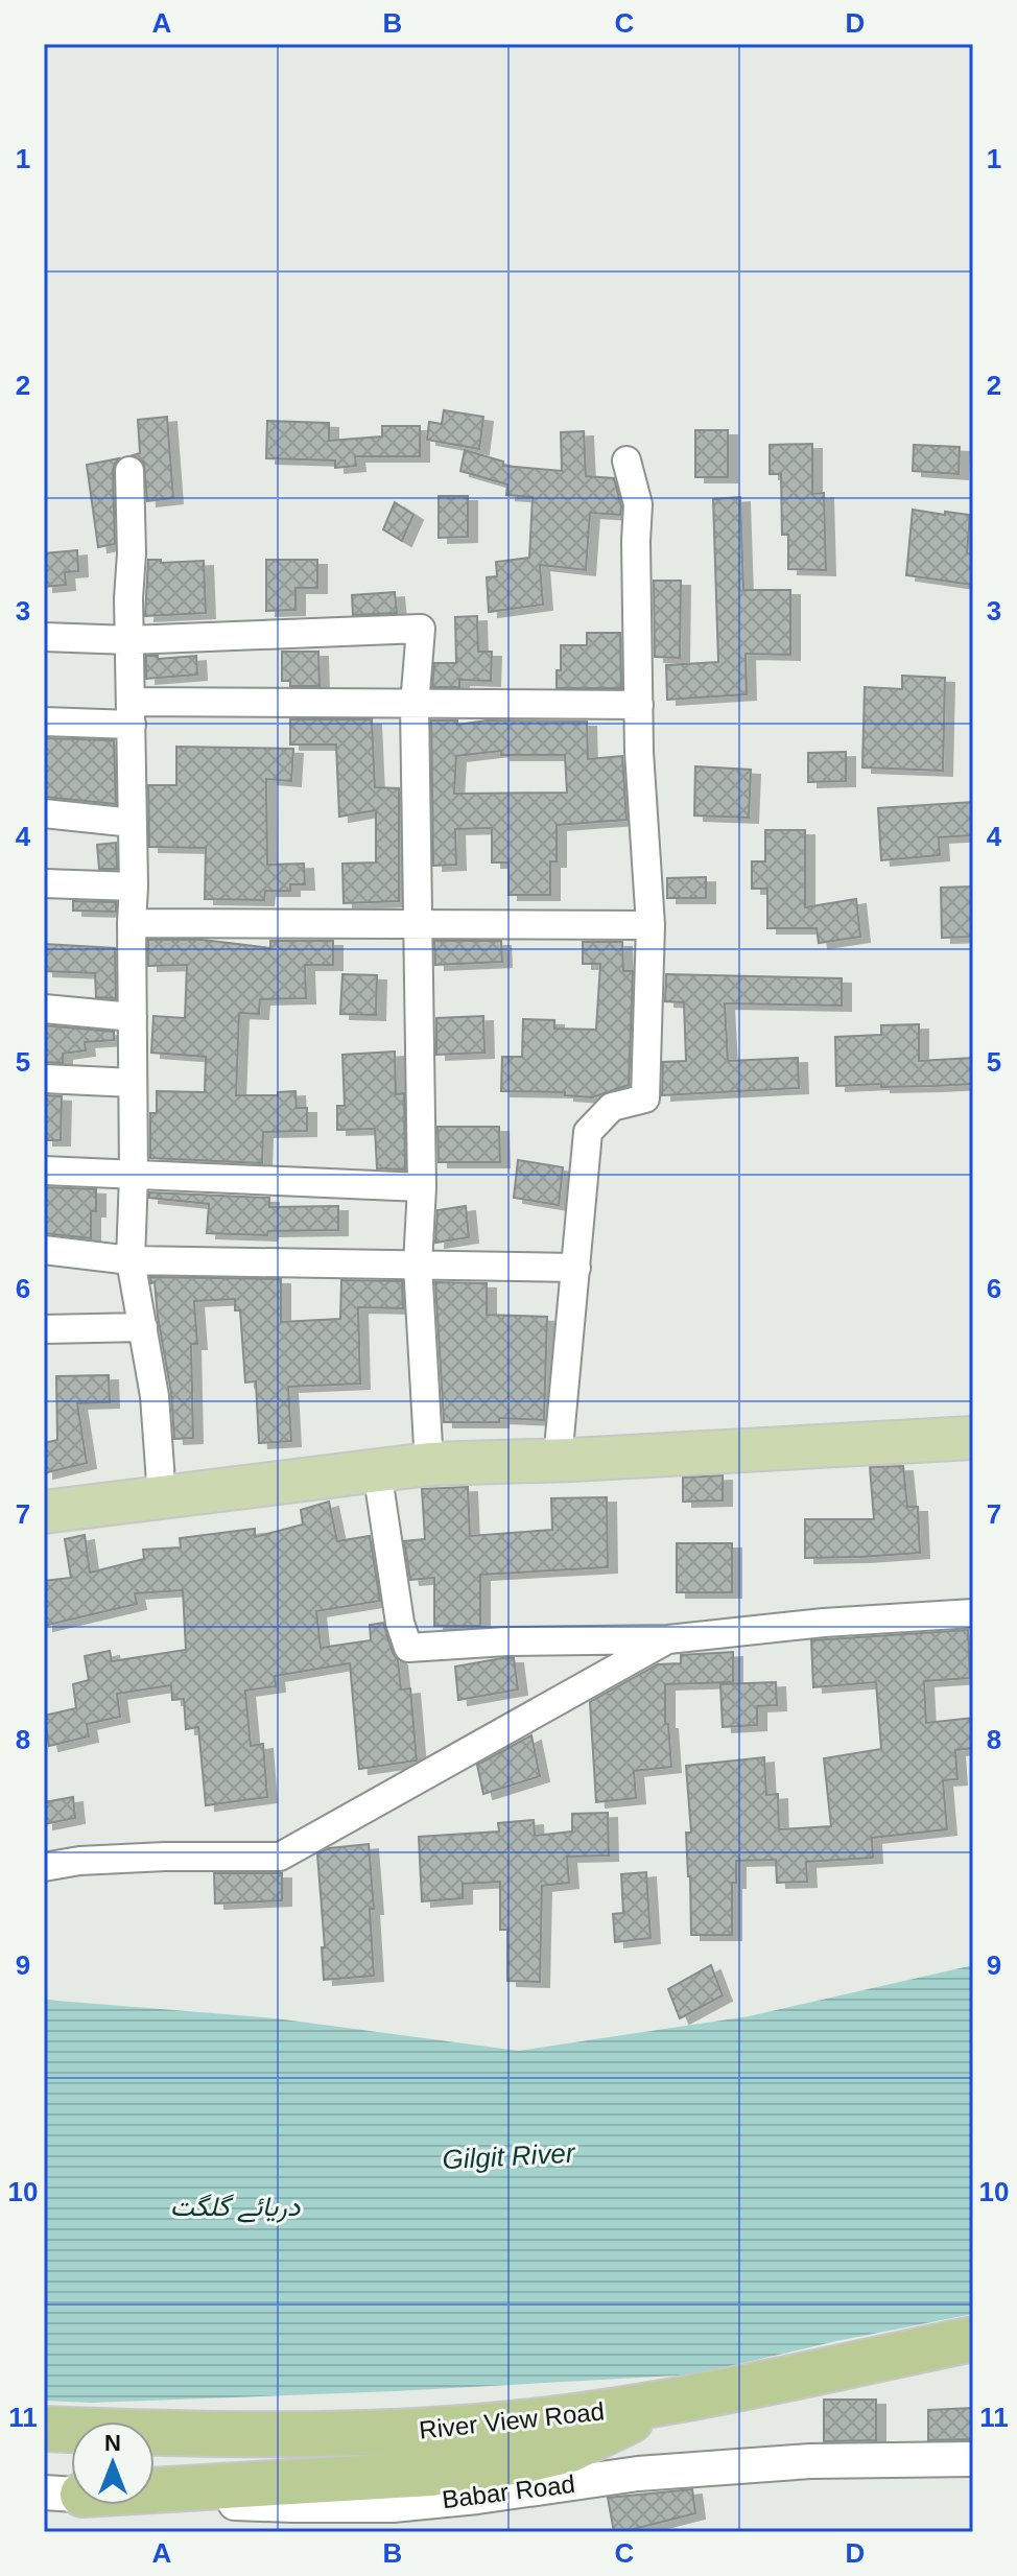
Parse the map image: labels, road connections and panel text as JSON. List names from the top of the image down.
{
  "streets": {
    "highway": ["River View Road"],
    "street": ["Babar Road"]
  },
  "water": ["Gilgit River", "دریائے گلگت"],
  "north": "top",
  "grid": {
    "columns": [
      "A",
      "B",
      "C",
      "D"
    ],
    "rows": [
      "1",
      "2",
      "3",
      "4",
      "5",
      "6",
      "7",
      "8",
      "9",
      "10",
      "11"
    ]
  }
}
